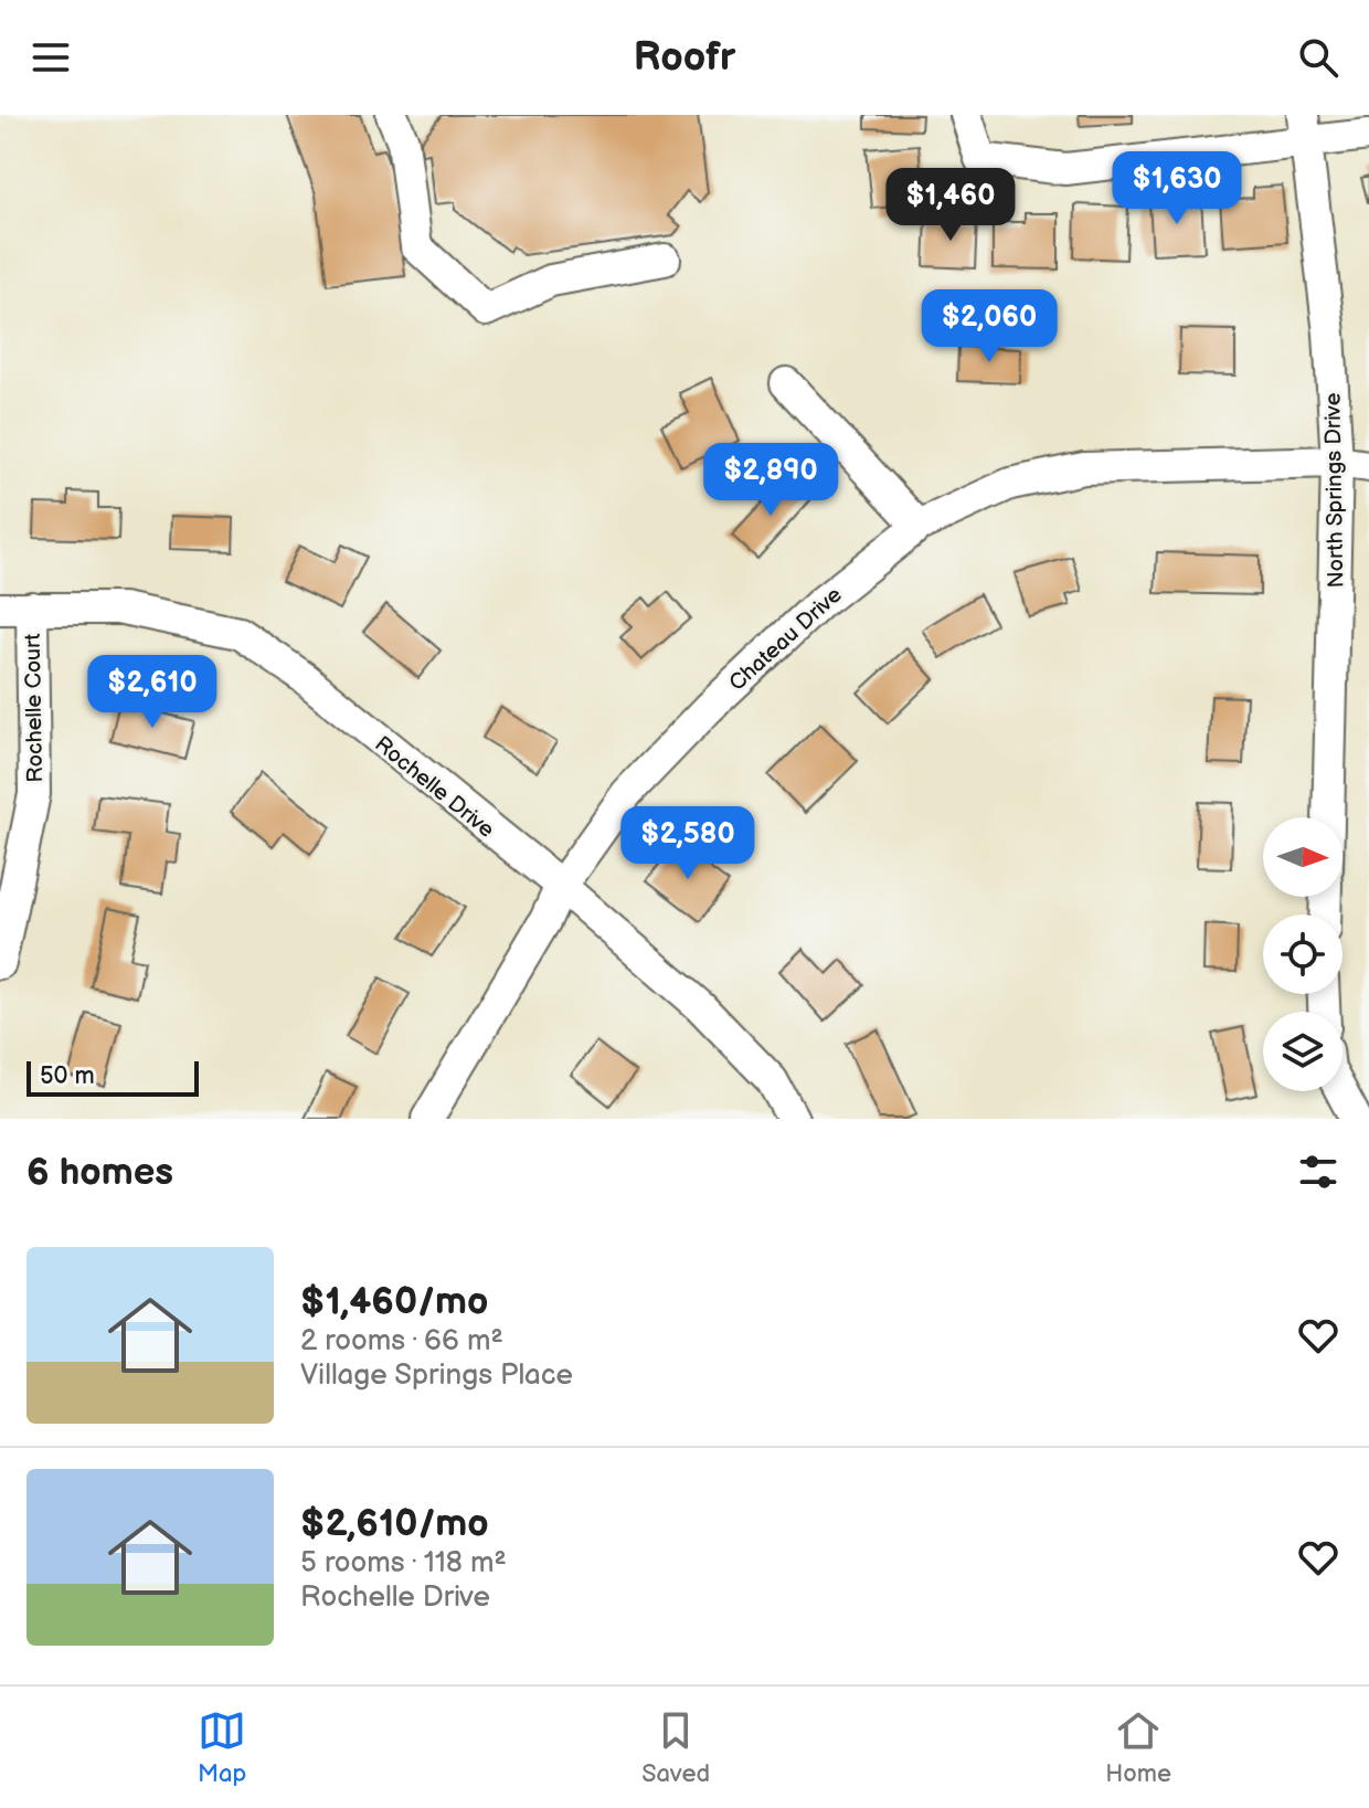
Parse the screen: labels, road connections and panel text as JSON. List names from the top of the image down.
{
  "streets": {
    "street": [
      "North Springs Drive",
      "Chateau Drive",
      "Rochelle Court",
      "Rochelle Drive"
    ]
  },
  "crossings": [
    ["North Springs Drive", "Chateau Drive"],
    ["Chateau Drive", "Rochelle Drive"],
    ["Rochelle Court", "Rochelle Drive"]
  ],
  "scale_bar": "50 m",
  "north": "right",
  "page": {
    "header": "Roofr",
    "price": [
      "$1,630",
      "$1,460",
      "$2,060",
      "$2,890",
      "$2,610",
      "$2,580"
    ],
    "scale": "50 m",
    "heading": "6 homes",
    "list": [
      {
        "name": "$1,460/mo",
        "note": "2 rooms · 66 m² · Village Springs Place"
      },
      {
        "name": "$2,610/mo",
        "note": "5 rooms · 118 m² · Rochelle Drive"
      }
    ],
    "tabs": ["Map", "Saved", "Home"]
  }
}
